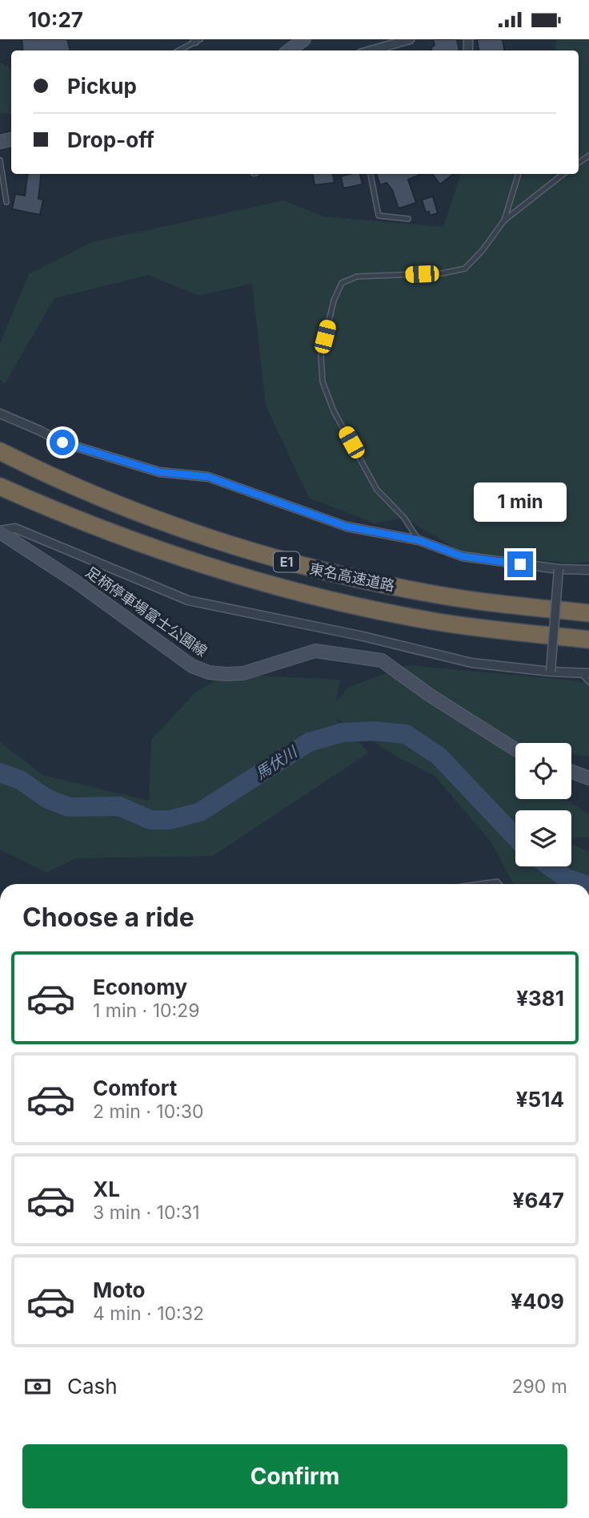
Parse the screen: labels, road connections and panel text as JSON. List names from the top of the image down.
{
  "streets": {
    "highway": ["E1", "東名高速道路"],
    "main road": ["足柄停車場富士公園線"]
  },
  "water": ["馬伏川"],
  "page": {
    "status": "10:27",
    "banner": ["Pickup", "Drop-off"],
    "bubble": "1 min",
    "heading": "Choose a ride",
    "list": [
      {
        "name": "Economy",
        "note": "1 min · 10:29",
        "value": "¥381"
      },
      {
        "name": "Comfort",
        "note": "2 min · 10:30",
        "value": "¥514"
      },
      {
        "name": "XL",
        "note": "3 min · 10:31",
        "value": "¥647"
      },
      {
        "name": "Moto",
        "note": "4 min · 10:32",
        "value": "¥409"
      }
    ],
    "pay": ["Cash", "290 m"],
    "buttons": "Confirm"
  }
}
